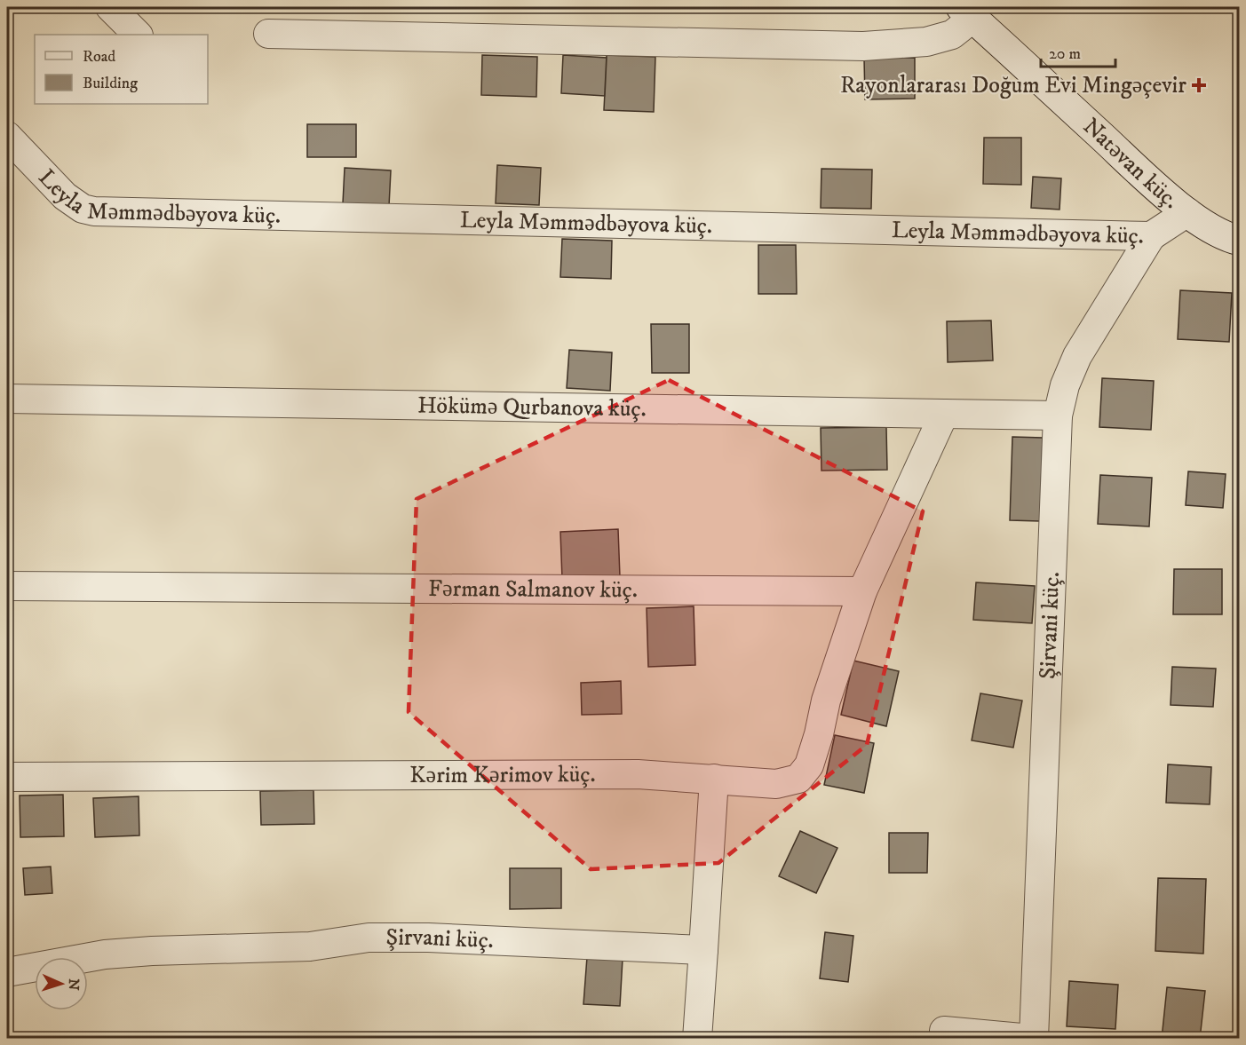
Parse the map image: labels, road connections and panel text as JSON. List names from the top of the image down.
{
  "streets": {
    "street": [
      "Natəvan küç.",
      "Leyla Məmmədbəyova küç.",
      "Hökümə Qurbanova küç.",
      "Fərman Salmanov küç.",
      "Şirvani küç.",
      "Kərim Kərimov küç."
    ]
  },
  "crossings": [
    ["Natəvan küç.", "Leyla Məmmədbəyova küç."],
    ["Leyla Məmmədbəyova küç.", "Şirvani küç."],
    ["Hökümə Qurbanova küç.", "Şirvani küç."],
    ["Fərman Salmanov küç.", "Kərim Kərimov küç."]
  ],
  "places": {
    "health": ["Rayonlararası Doğum Evi Mingəçevir"]
  },
  "legend": ["Road", "Building"],
  "scale_bar": "20 m",
  "north": "right"
}
